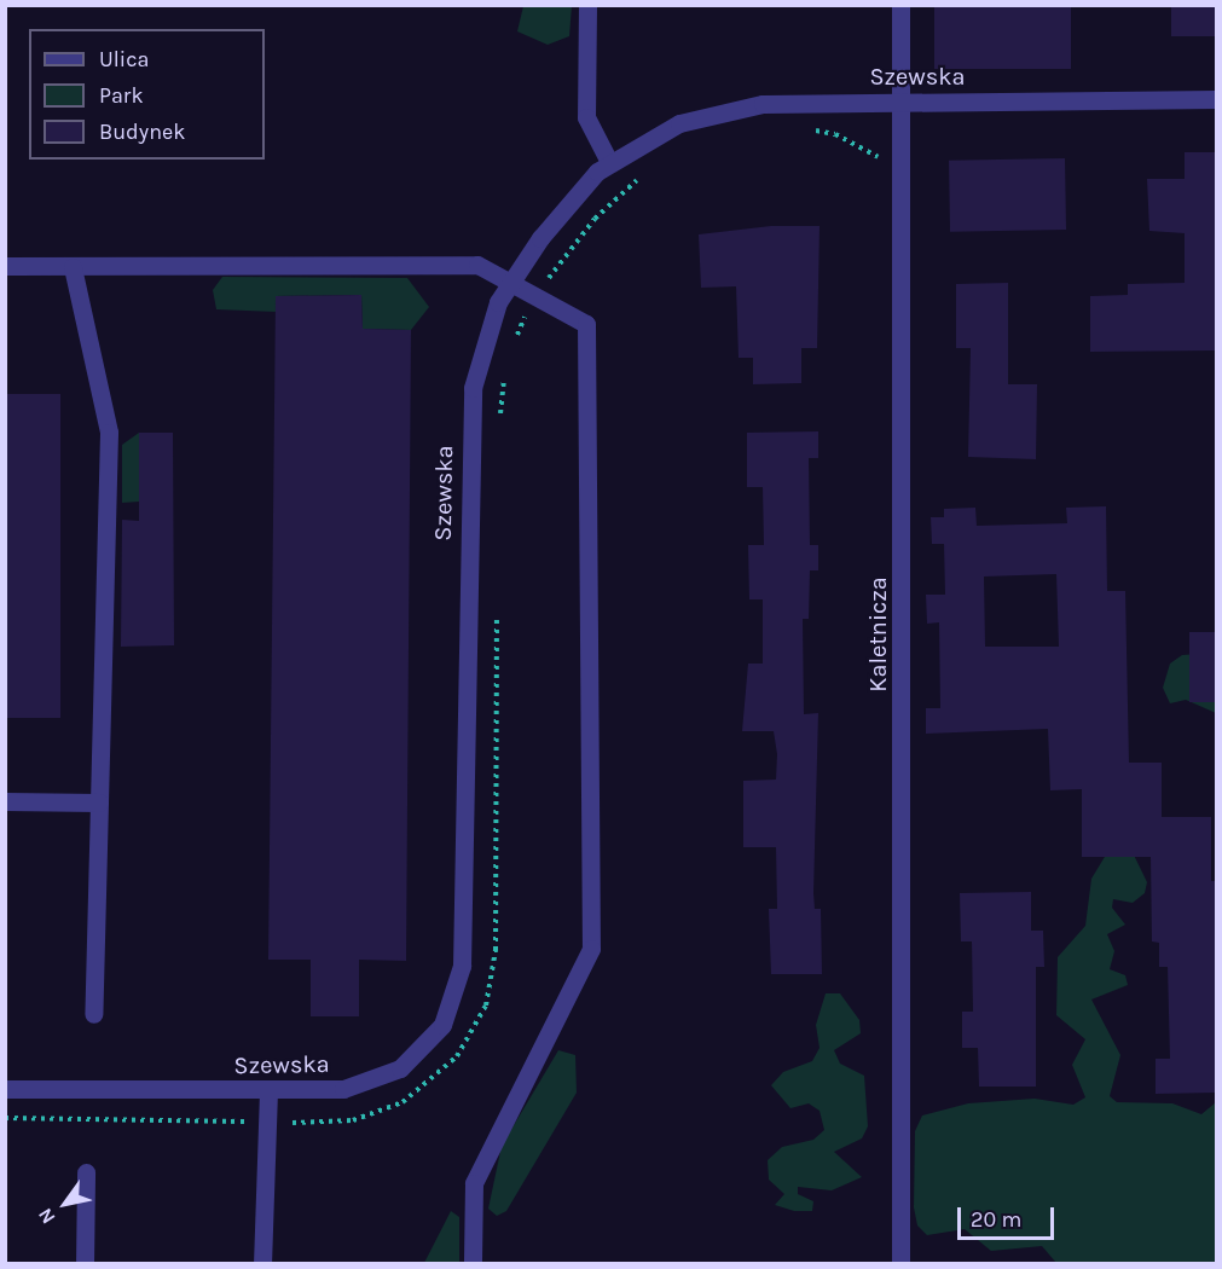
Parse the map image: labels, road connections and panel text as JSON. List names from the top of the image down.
{
  "streets": {
    "street": ["Szewska", "Kaletnicza"]
  },
  "crossings": [
    ["Szewska", "Kaletnicza"]
  ],
  "legend": ["Ulica", "Park", "Budynek"],
  "scale_bar": "20 m",
  "north": "bottom left"
}
